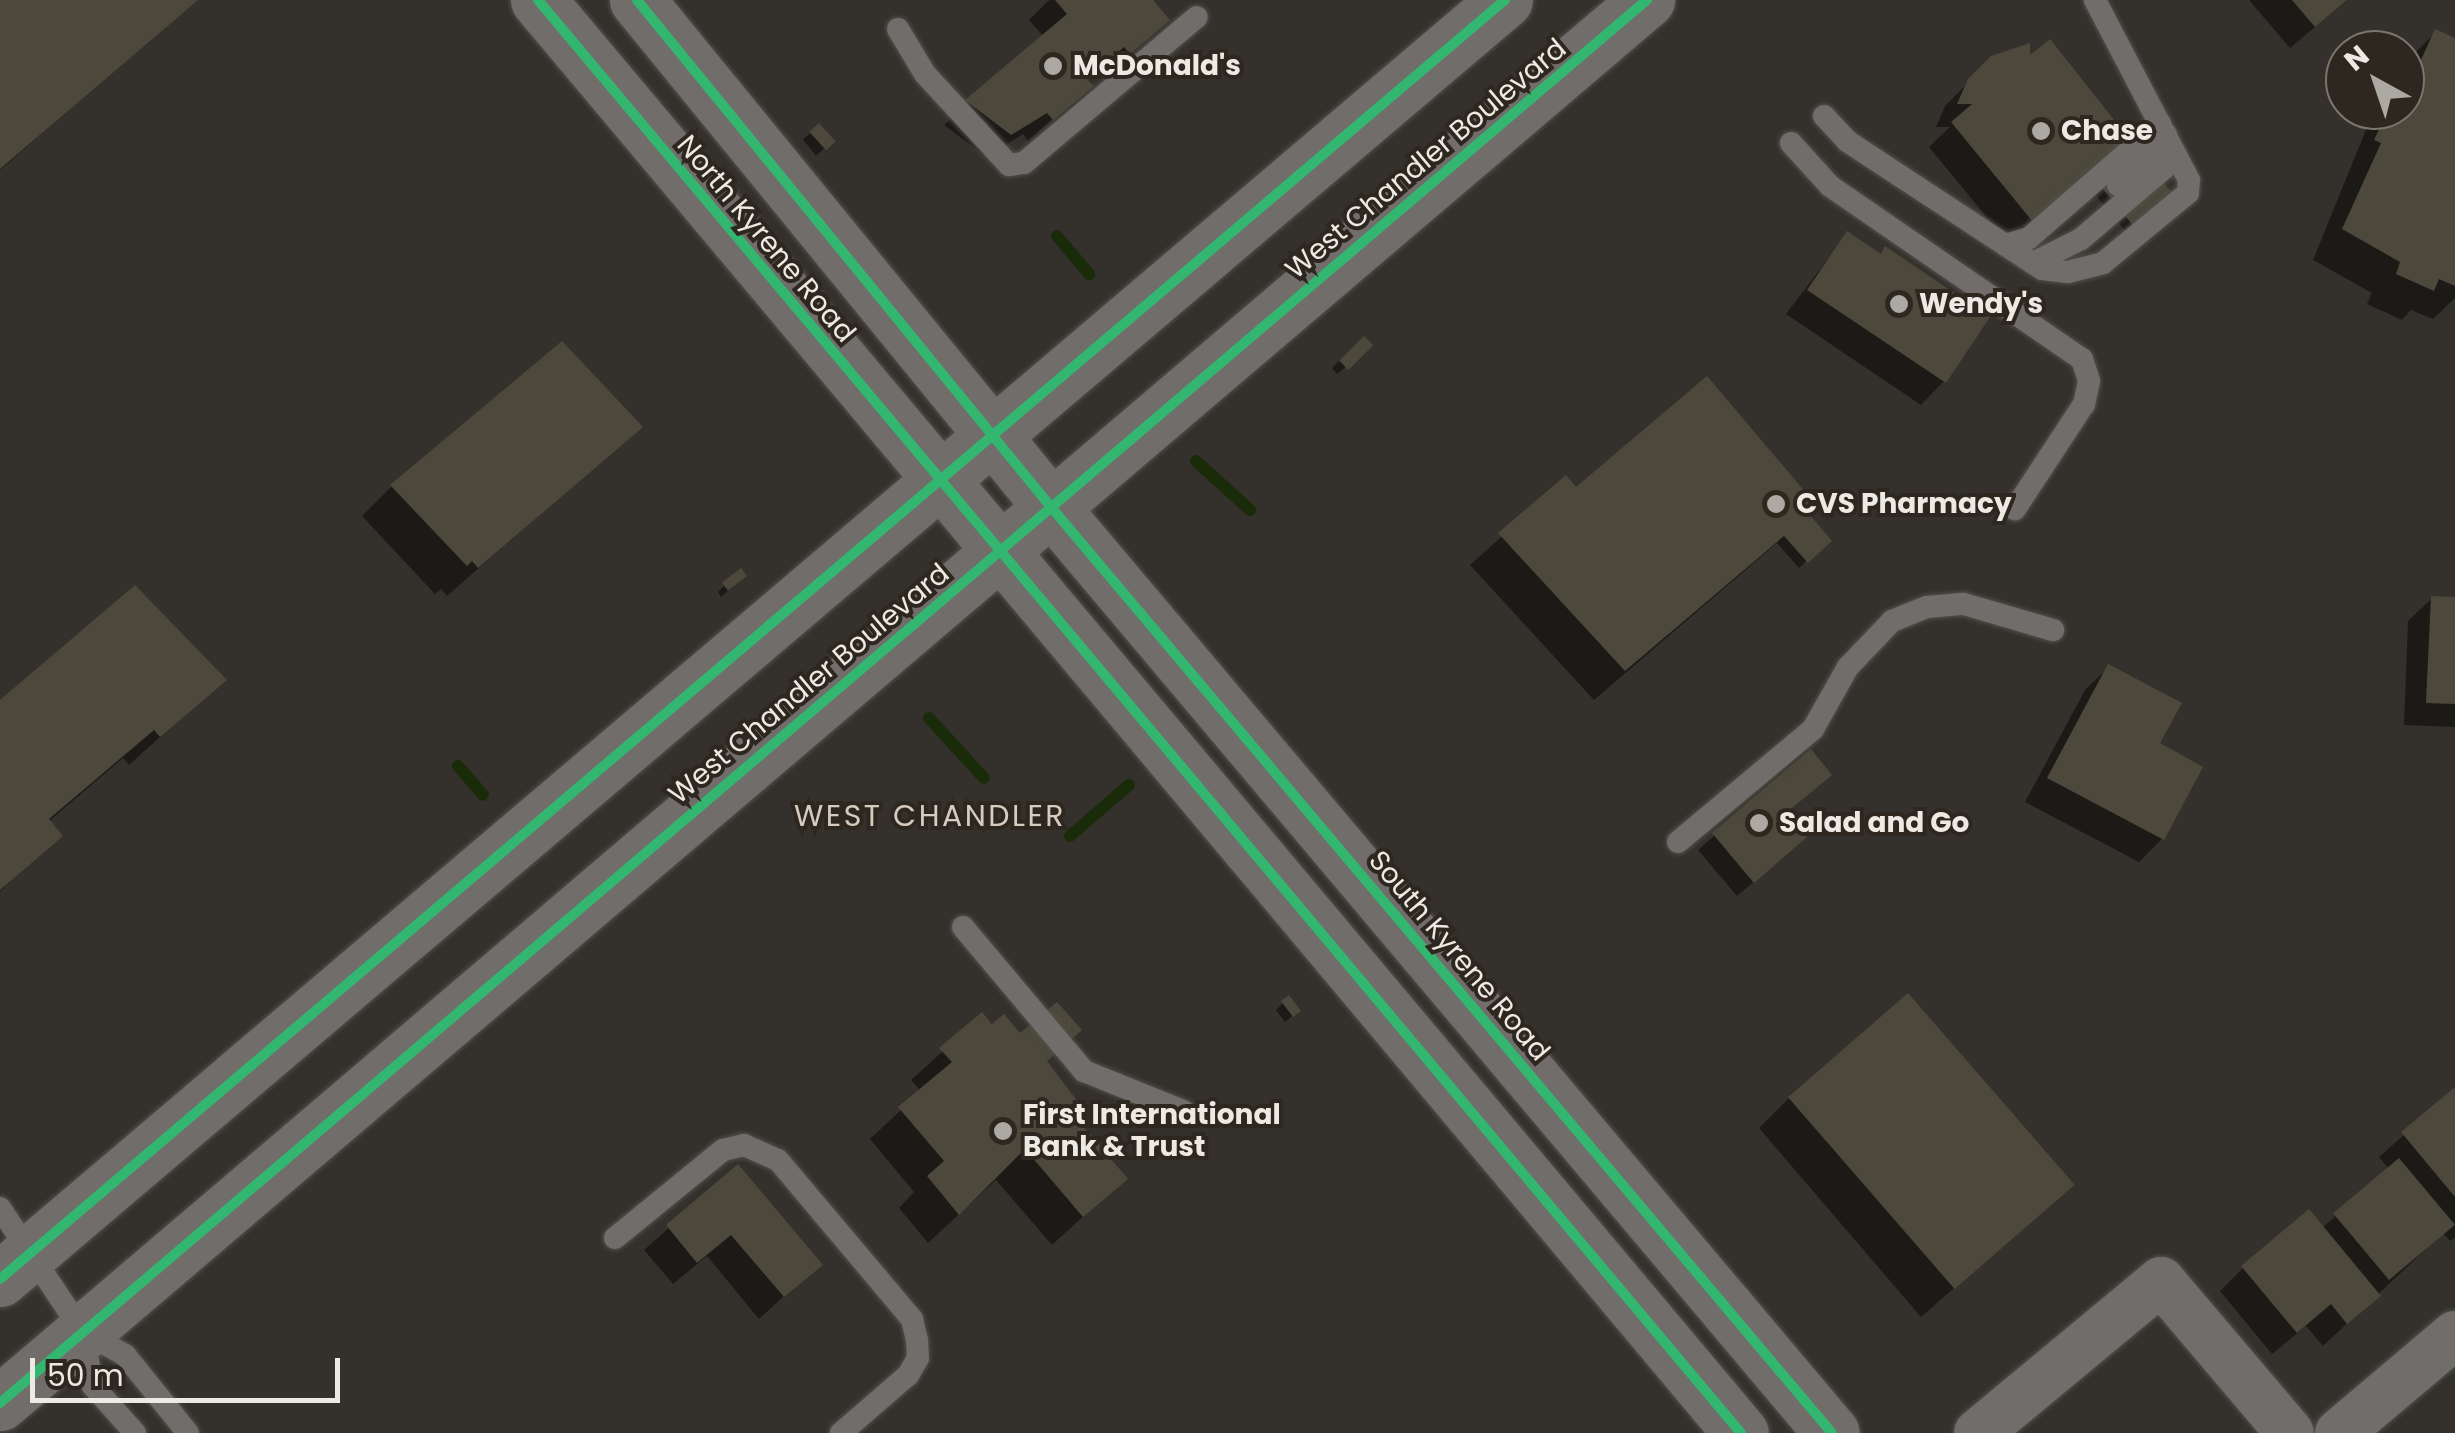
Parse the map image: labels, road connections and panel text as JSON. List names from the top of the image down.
{
  "streets": {
    "main road": ["West Chandler Boulevard", "North Kyrene Road", "South Kyrene Road"]
  },
  "crossings": [
    ["West Chandler Boulevard", "North Kyrene Road"],
    ["West Chandler Boulevard", "South Kyrene Road"],
    ["North Kyrene Road", "South Kyrene Road"]
  ],
  "districts": ["WEST CHANDLER"],
  "places": [
    "McDonald's",
    "Chase",
    "Wendy's",
    "CVS Pharmacy",
    "Salad and Go",
    "First International Bank & Trust"
  ],
  "scale_bar": "50 m",
  "north": "top left"
}
